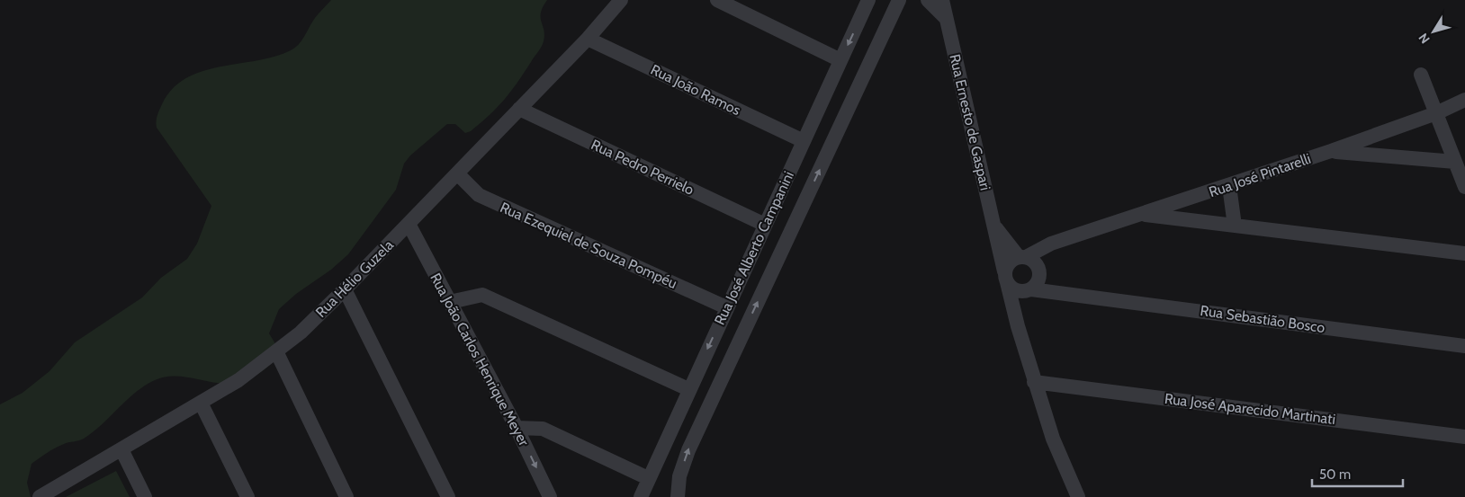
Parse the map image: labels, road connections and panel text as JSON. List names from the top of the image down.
{
  "streets": {
    "street": [
      "Rua João Ramos",
      "Rua Ernesto de Gaspari",
      "Rua Pedro Perrielo",
      "Rua José Pintarelli",
      "Rua Ezequiel de Souza Pompéu",
      "Rua José Alberto Campanini",
      "Rua Hélio Guzela",
      "Rua Sebastião Bosco",
      "Rua João Carlos Henrique Meyer",
      "Rua José Aparecido Martinati"
    ]
  },
  "crossings": [
    ["Rua João Ramos", "Rua José Alberto Campanini"],
    ["Rua João Ramos", "Rua Hélio Guzela"],
    ["Rua Ernesto de Gaspari", "Rua José Pintarelli"],
    ["Rua Ernesto de Gaspari", "Rua Sebastião Bosco"],
    ["Rua Ernesto de Gaspari", "Rua José Aparecido Martinati"],
    ["Rua Pedro Perrielo", "Rua José Alberto Campanini"],
    ["Rua Pedro Perrielo", "Rua Hélio Guzela"],
    ["Rua José Pintarelli", "Rua Sebastião Bosco"],
    ["Rua Ezequiel de Souza Pompéu", "Rua José Alberto Campanini"],
    ["Rua Ezequiel de Souza Pompéu", "Rua Hélio Guzela"],
    ["Rua Hélio Guzela", "Rua João Carlos Henrique Meyer"]
  ],
  "scale_bar": "50 m",
  "north": "bottom left"
}
